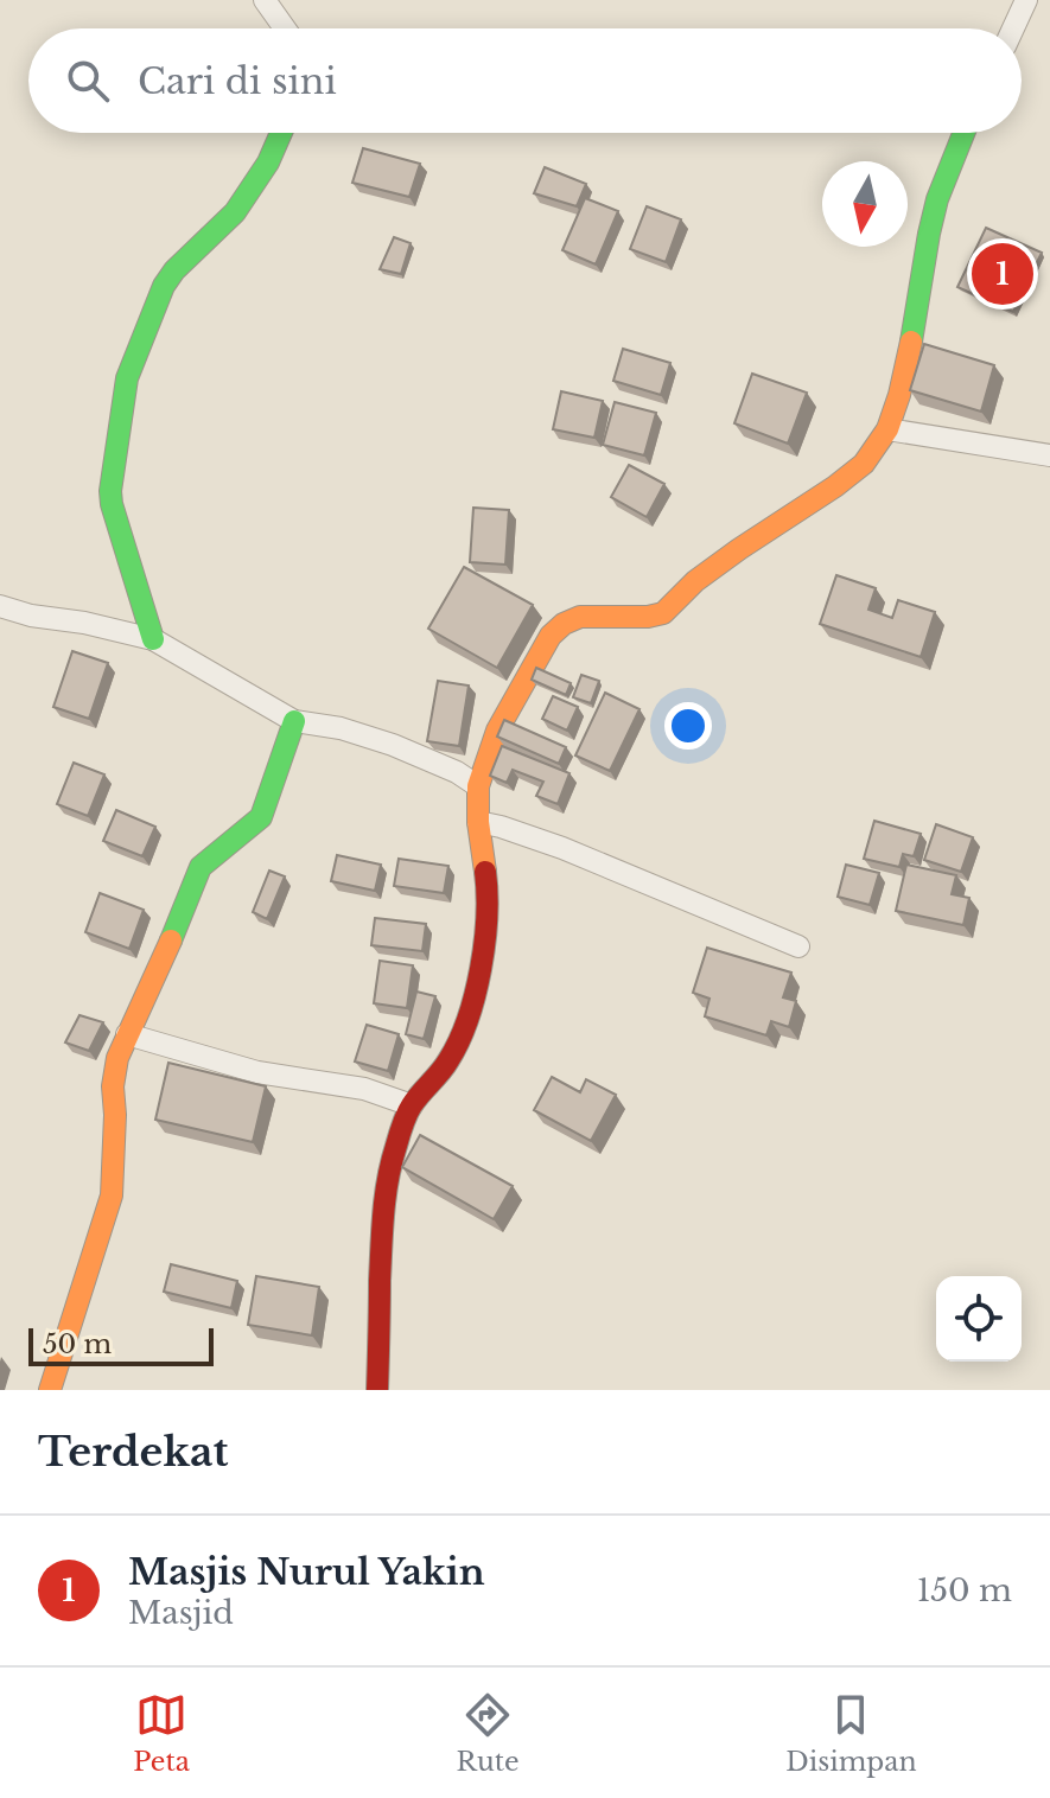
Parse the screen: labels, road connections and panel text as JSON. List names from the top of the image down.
{
  "scale_bar": "50 m",
  "north": "bottom",
  "page": {
    "search": "Cari di sini",
    "pins": "1",
    "scale": "50 m",
    "heading": "Terdekat",
    "list": [
      {
        "mark": "1",
        "name": "Masjis Nurul Yakin",
        "note": "Masjid",
        "value": "150 m"
      }
    ],
    "nav": ["Peta", "Rute", "Disimpan"]
  }
}
